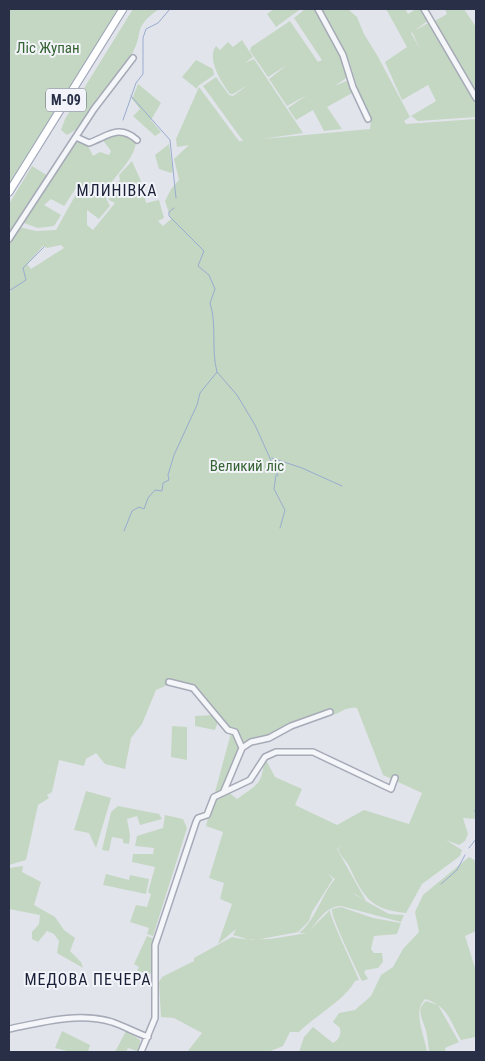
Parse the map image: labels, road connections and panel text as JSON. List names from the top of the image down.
{
  "streets": {
    "main road": ["М-09"]
  },
  "districts": ["МЛИНІВКА", "МЕДОВА ПЕЧЕРА"],
  "parks": ["Ліс Жупан", "Великий ліс"]
}
